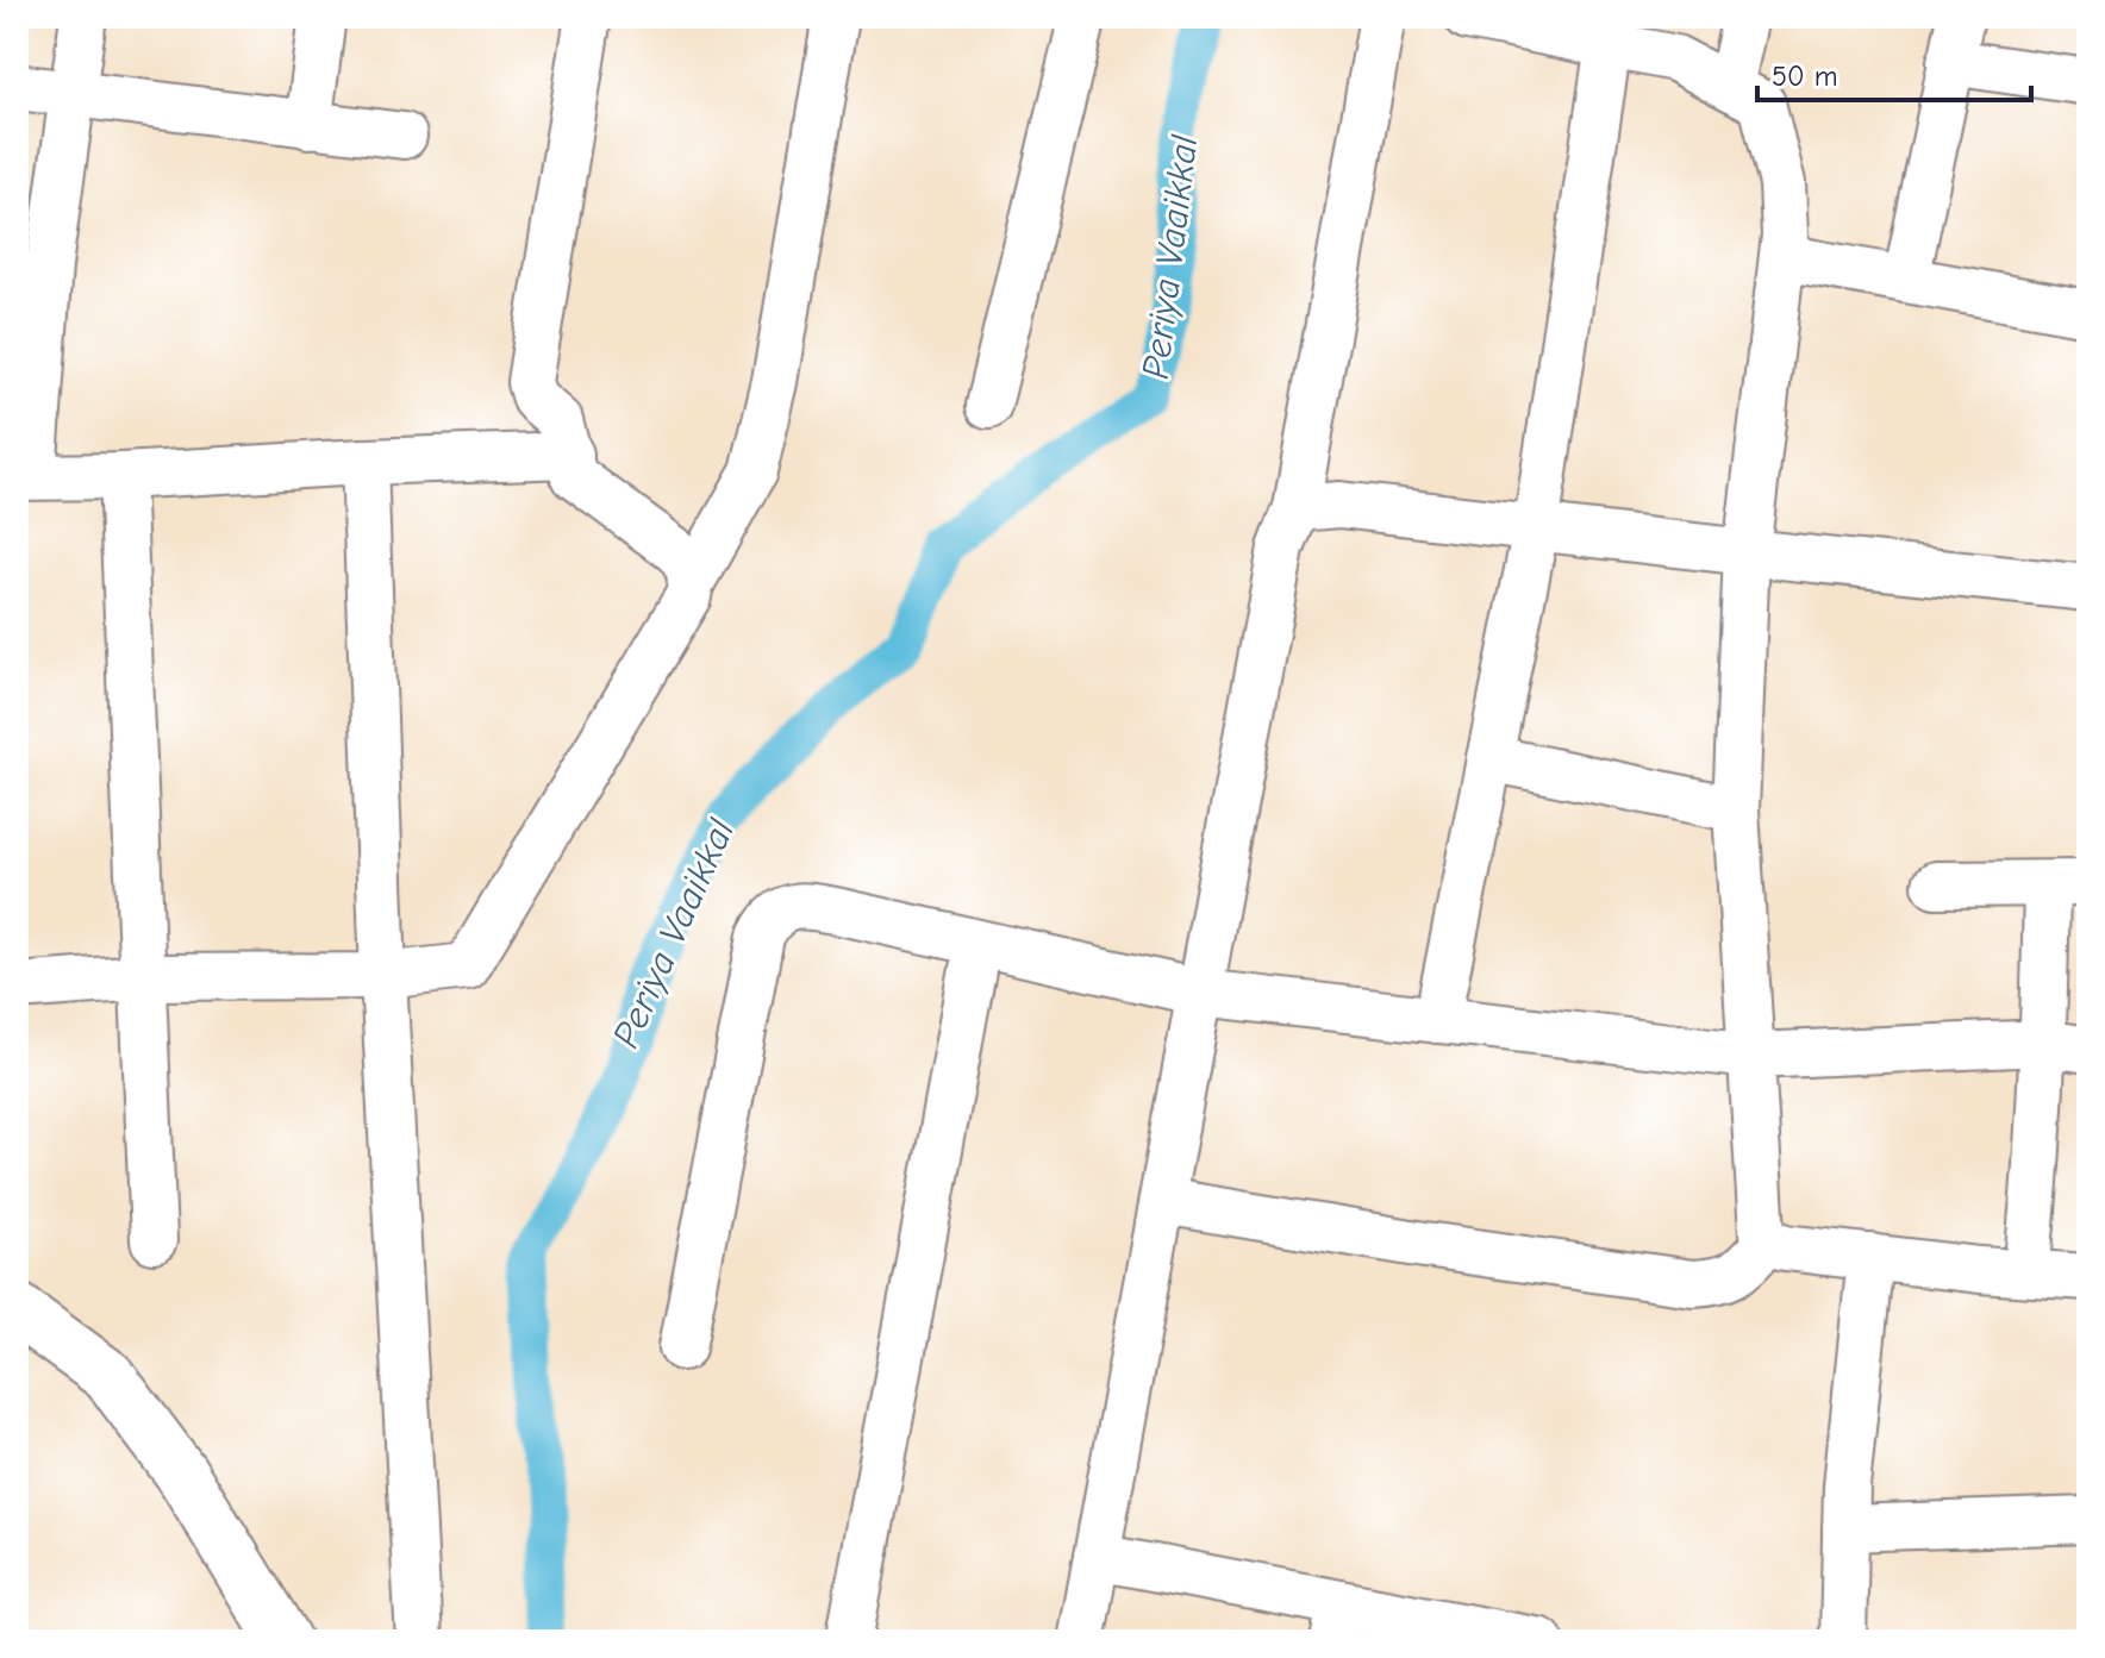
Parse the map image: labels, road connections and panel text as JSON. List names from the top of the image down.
{
  "water": ["Periya Vaaikkal"],
  "scale_bar": "50 m"
}
